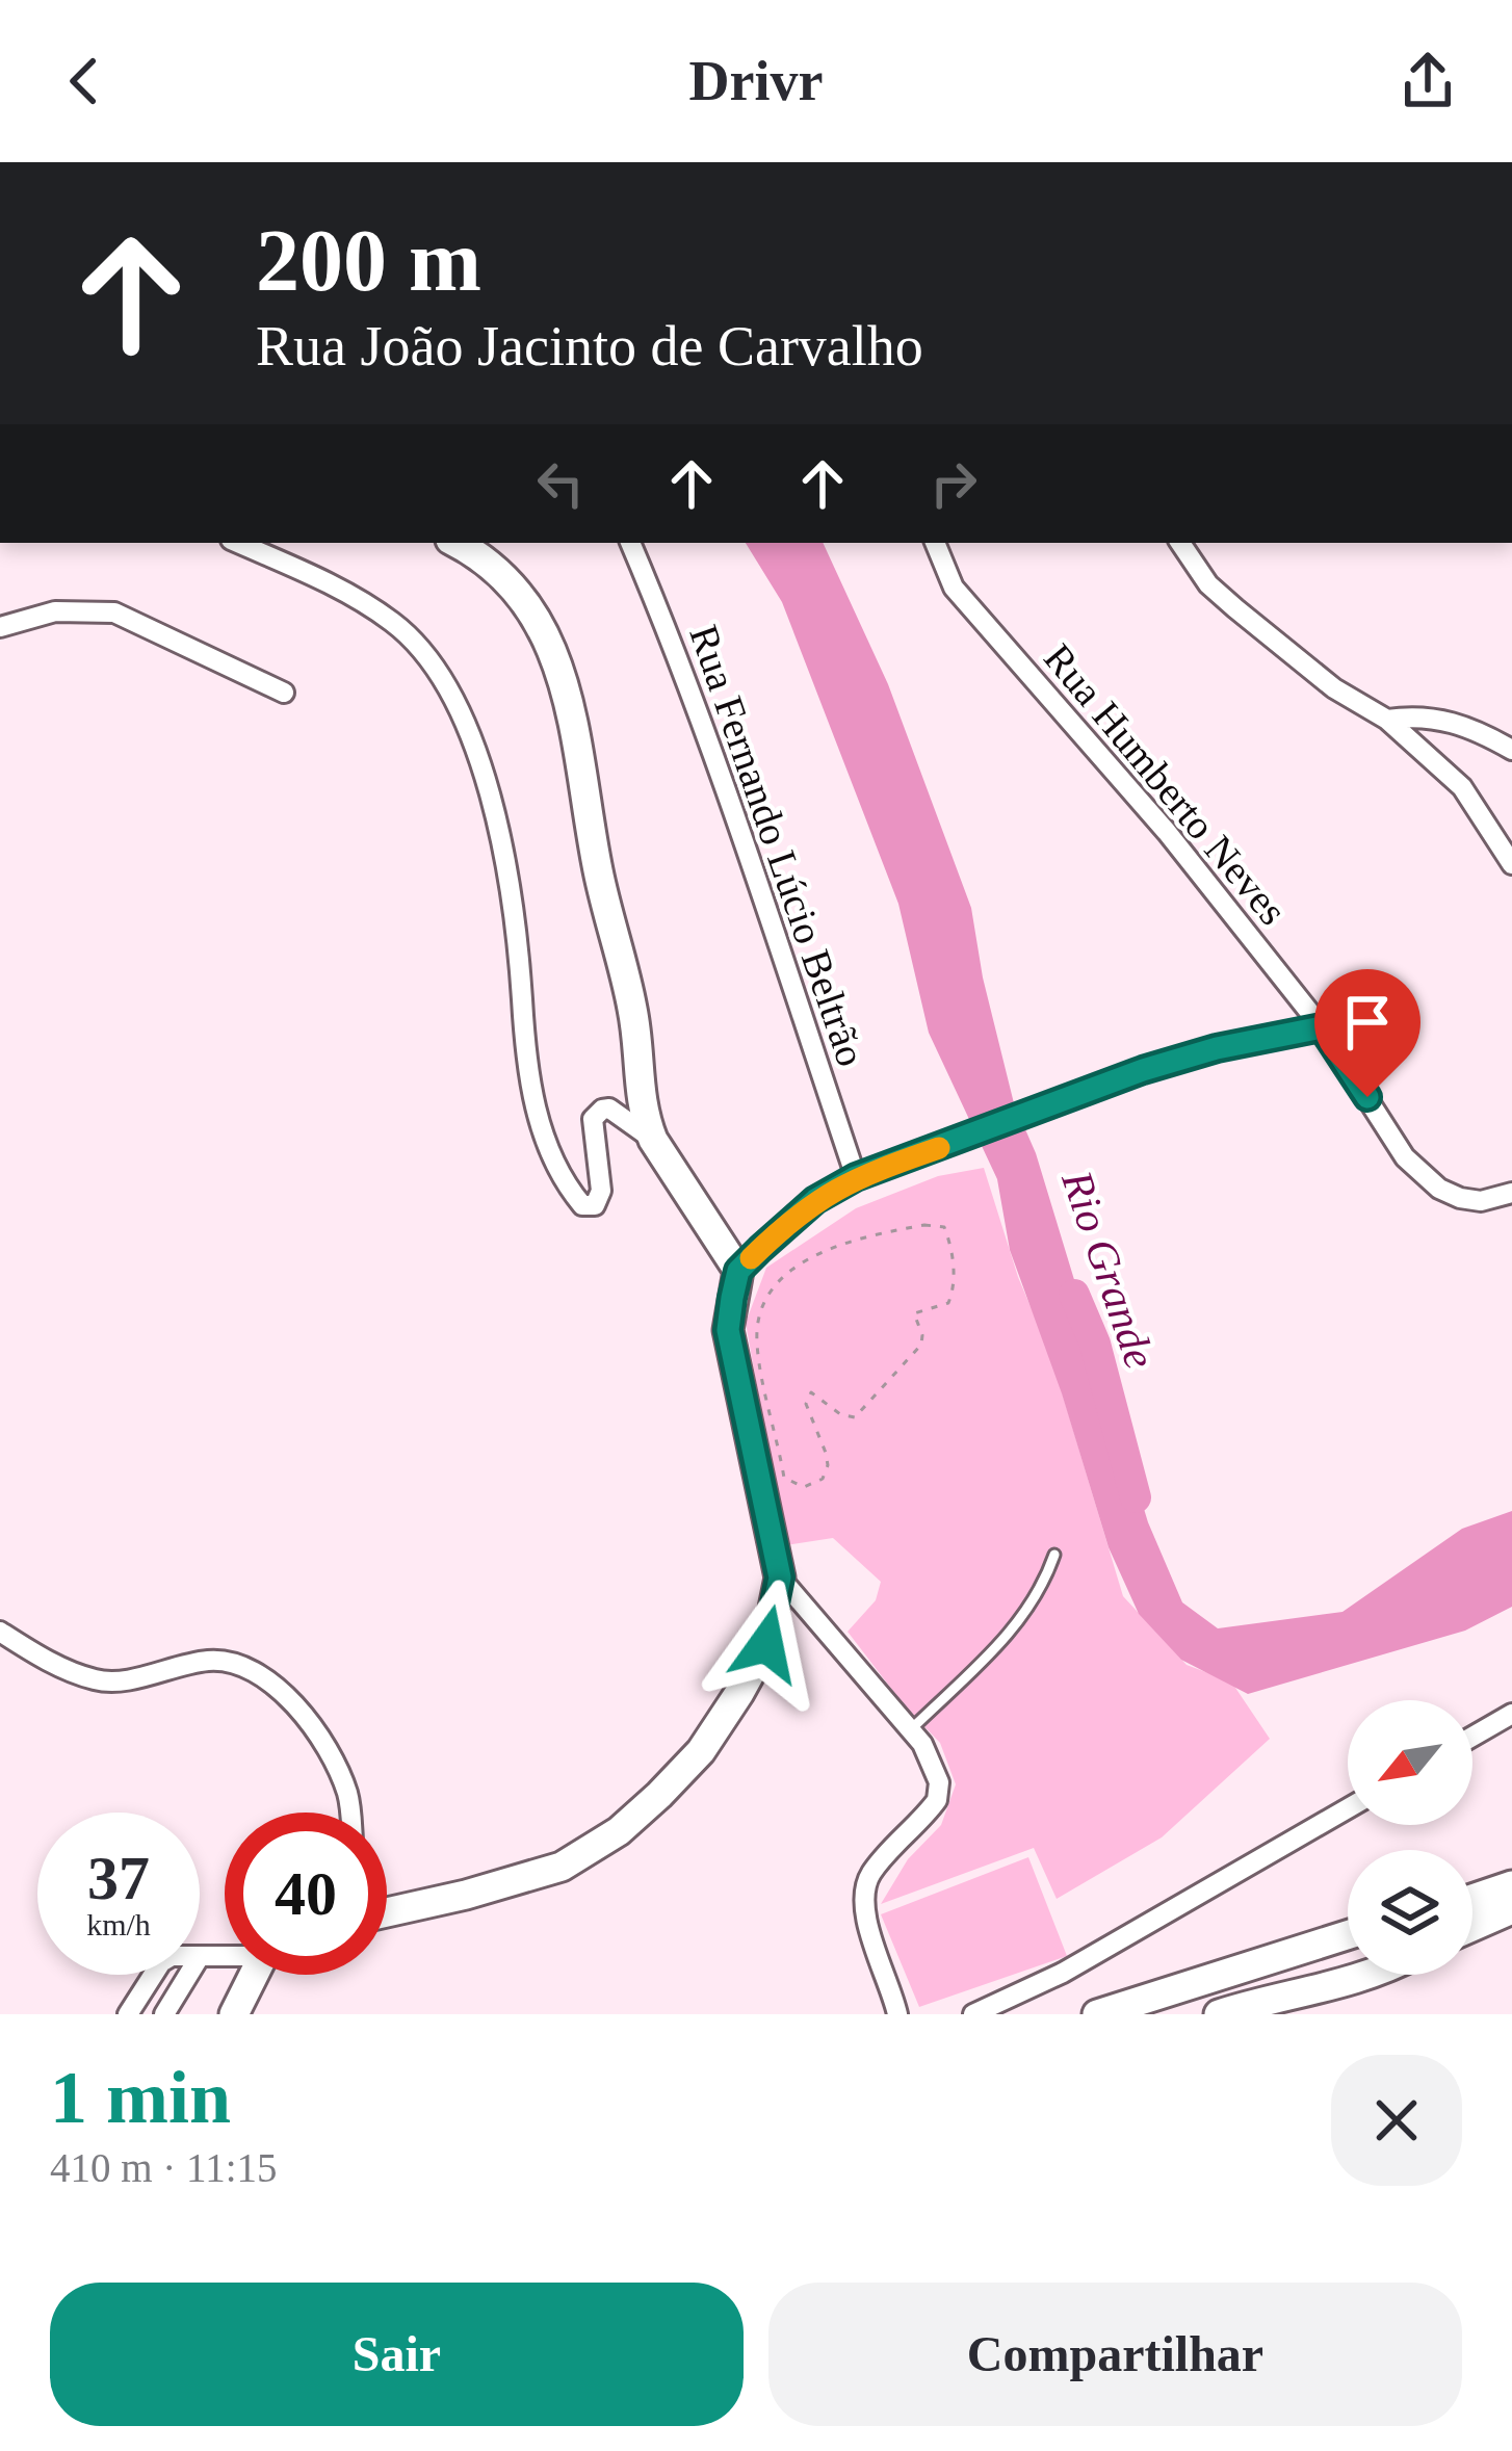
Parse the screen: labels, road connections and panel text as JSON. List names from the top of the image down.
{
  "streets": {
    "street": ["Rua Humberto Neves", "Rua Fernando Lúcio Beltrão"]
  },
  "water": ["Rio Grande"],
  "north": "bottom left",
  "page": {
    "header": "Drivr",
    "turn": ["200 m", "Rua João Jacinto de Carvalho"],
    "speed": "37 km/h",
    "limit": "40",
    "heading": ["1 min", "410 m · 11:15"],
    "buttons": ["Sair", "Compartilhar"]
  }
}
